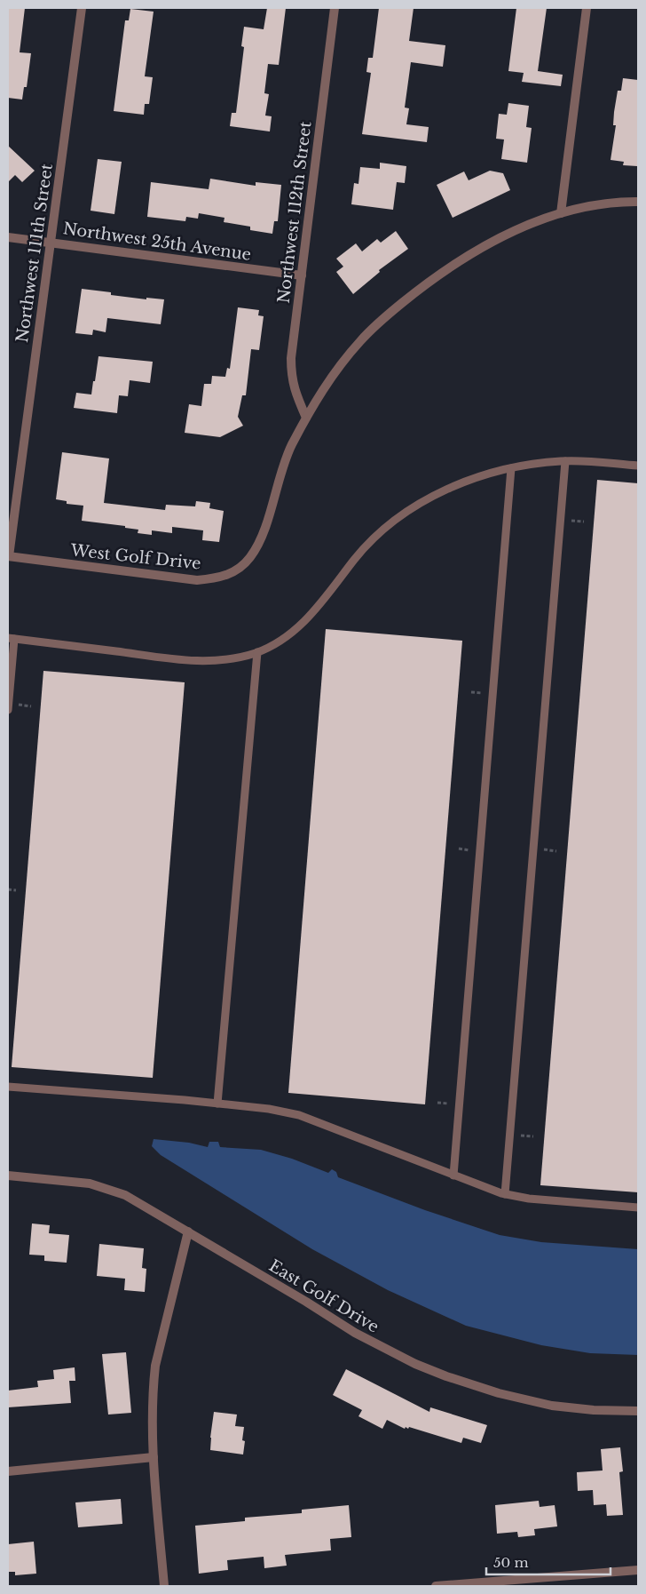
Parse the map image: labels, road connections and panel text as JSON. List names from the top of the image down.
{
  "streets": {
    "street": [
      "Northwest 112th Street",
      "Northwest 25th Avenue",
      "Northwest 111th Street",
      "West Golf Drive",
      "East Golf Drive"
    ]
  },
  "crossings": [
    ["Northwest 112th Street", "Northwest 25th Avenue"],
    ["Northwest 112th Street", "West Golf Drive"],
    ["Northwest 25th Avenue", "Northwest 111th Street"],
    ["Northwest 111th Street", "West Golf Drive"]
  ],
  "scale_bar": "50 m"
}
